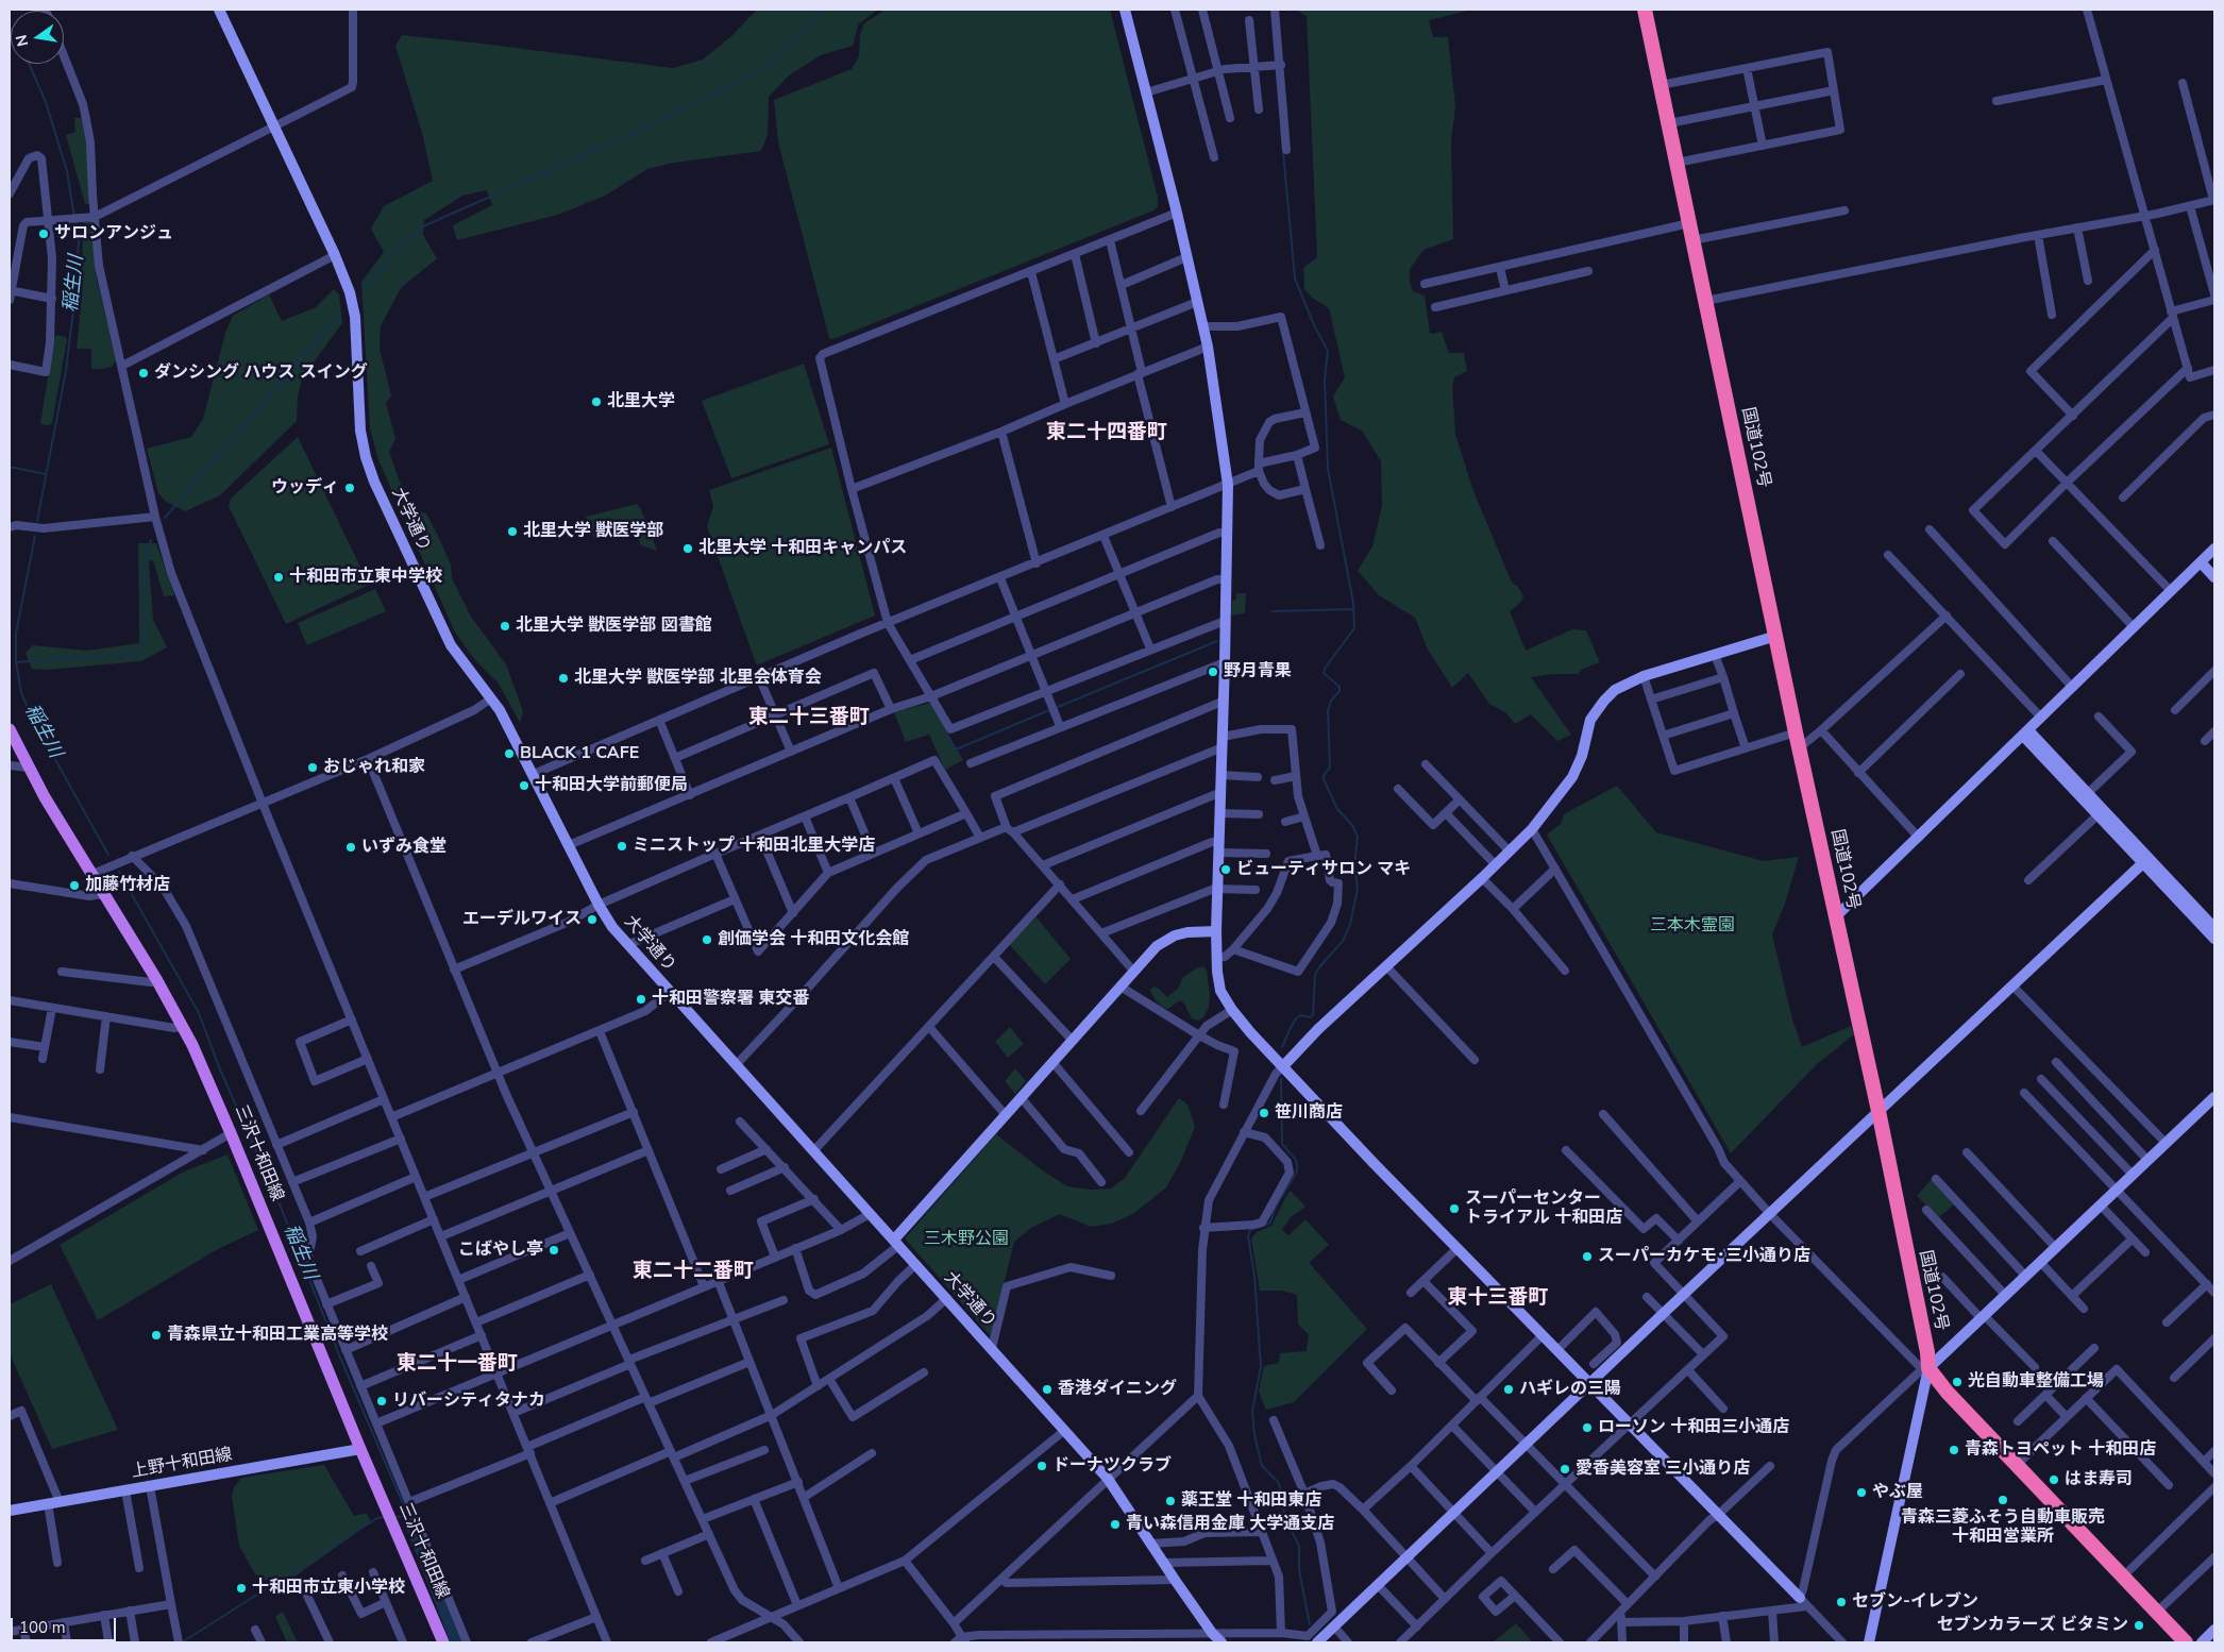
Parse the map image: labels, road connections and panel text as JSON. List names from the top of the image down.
{
  "streets": {
    "highway": ["国道102号"],
    "main road": ["三沢十和田線"],
    "street": ["大学通り", "上野十和田線"]
  },
  "crossings": [
    ["三沢十和田線", "上野十和田線"]
  ],
  "districts": [
    "東二十四番町",
    "東二十三番町",
    "東二十二番町",
    "東十三番町",
    "東二十一番町"
  ],
  "water": ["稲生川"],
  "parks": ["三本木霊園", "三木野公園"],
  "places": [
    "サロンアンジュ",
    "ダンシング ハウス スイング",
    "北里大学",
    "ウッディ",
    "北里大学 獣医学部",
    "北里大学 十和田キャンパス",
    "十和田市立東中学校",
    "北里大学 獣医学部 図書館",
    "野月青果",
    "北里大学 獣医学部 北里会体育会",
    "BLACK 1 CAFE",
    "おじゃれ和家",
    "十和田大学前郵便局",
    "ミニストップ 十和田北里大学店",
    "いずみ食堂",
    "ビューティサロン マキ",
    "加藤竹材店",
    "エーデルワイス",
    "創価学会 十和田文化会館",
    "十和田警察署 東交番",
    "笹川商店",
    "スーパーセンター トライアル 十和田店",
    "こばやし亭",
    "スーパーカケモ･三小通り店",
    "青森県立十和田工業高等学校",
    "光自動車整備工場",
    "香港ダイニング",
    "ハギレの三陽",
    "リバーシティタナカ",
    "ローソン 十和田三小通店",
    "青森トヨペット 十和田店",
    "ドーナツクラブ",
    "愛香美容室 三小通り店",
    "はま寿司",
    "やぶ屋",
    "青森三菱ふそう自動車販売 十和田営業所",
    "薬王堂 十和田東店",
    "青い森信用金庫 大学通支店",
    "十和田市立東小学校",
    "セブン-イレブン",
    "セブンカラーズ ビタミン"
  ],
  "scale_bar": "100 m",
  "north": "left"
}
